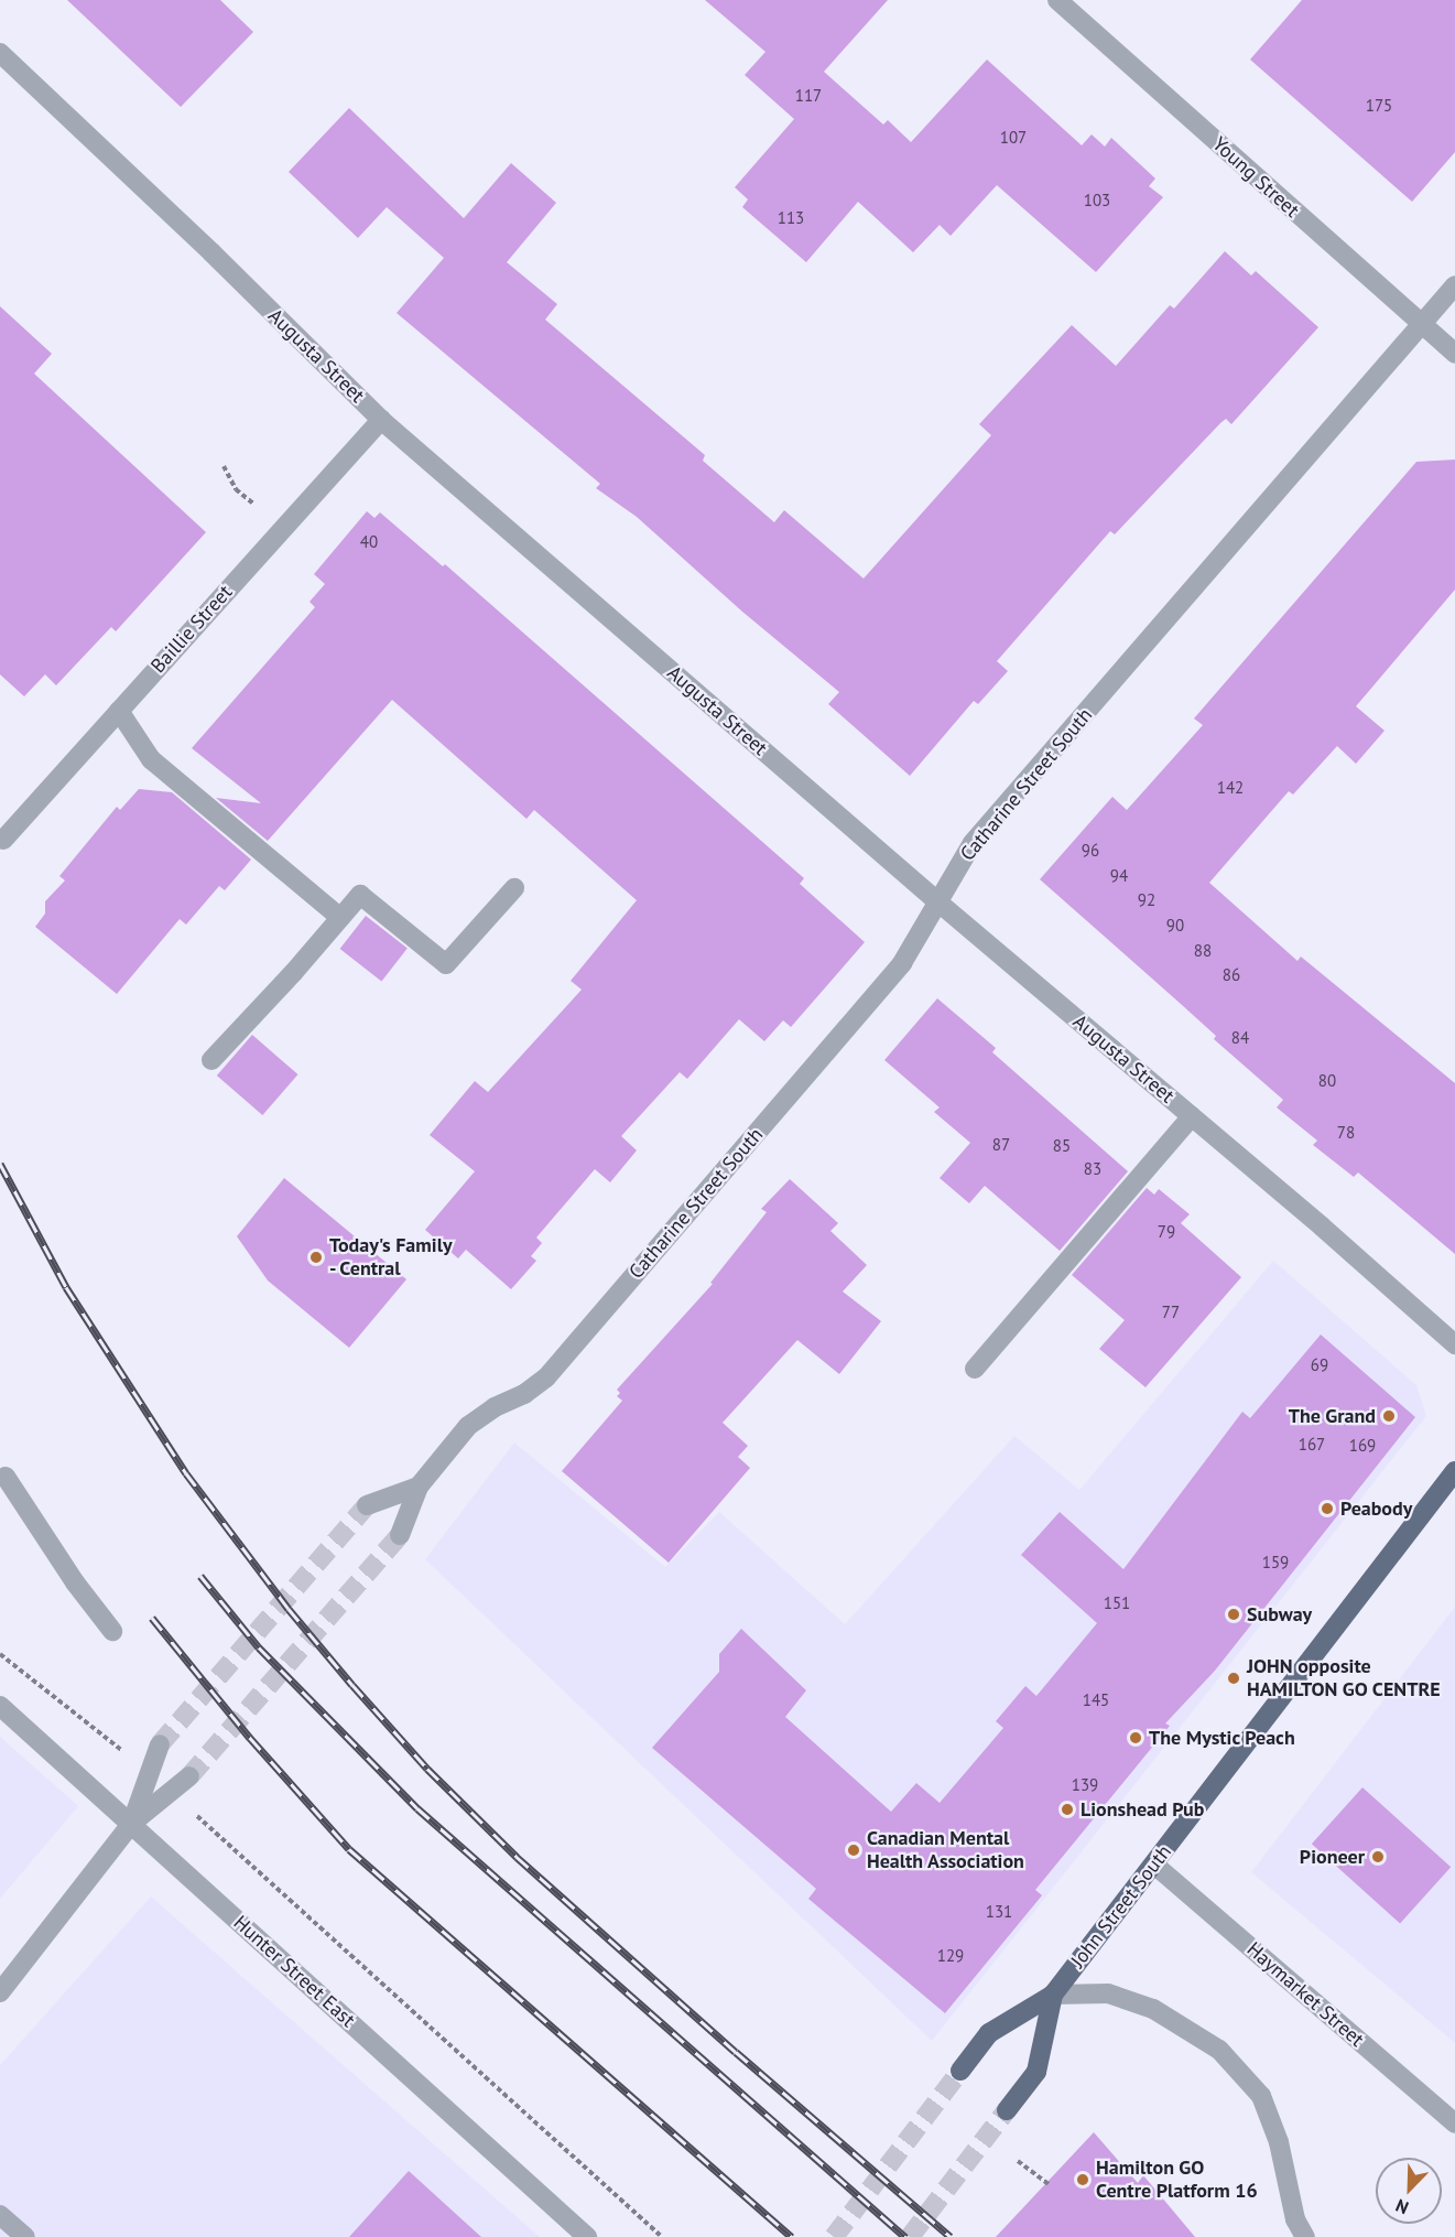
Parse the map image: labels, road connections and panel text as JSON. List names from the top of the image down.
{
  "streets": {
    "main road": ["John Street South"],
    "street": [
      "Young Street",
      "Augusta Street",
      "Baillie Street",
      "Catharine Street South",
      "Hunter Street East",
      "Haymarket Street"
    ]
  },
  "crossings": [
    ["Young Street", "Catharine Street South"],
    ["Augusta Street", "Baillie Street"],
    ["Augusta Street", "Catharine Street South"],
    ["John Street South", "Haymarket Street"]
  ],
  "places": [
    "Today's Family - Central",
    "The Grand",
    "Peabody",
    "Subway",
    "JOHN opposite HAMILTON GO CENTRE",
    "The Mystic Peach",
    "Lionshead Pub",
    "Canadian Mental Health Association",
    "Pioneer",
    "Hamilton GO Centre Platform 16"
  ],
  "house_numbers": [
    "117",
    "175",
    "107",
    "103",
    "113",
    "40",
    "142",
    "96",
    "94",
    "92",
    "90",
    "88",
    "86",
    "84",
    "80",
    "78",
    "87",
    "85",
    "83",
    "79",
    "77",
    "69",
    "167",
    "169",
    "159",
    "151",
    "145",
    "139",
    "131",
    "129"
  ],
  "north": "bottom left"
}
